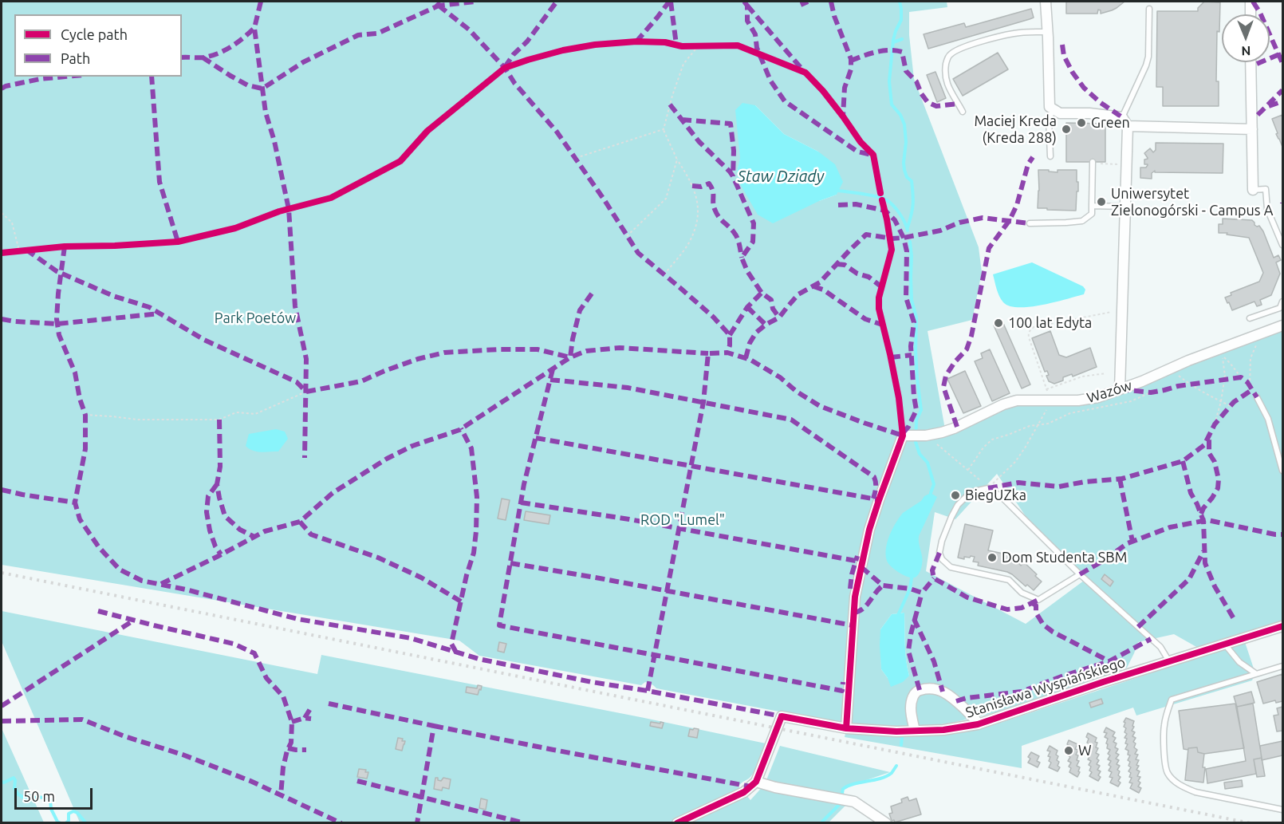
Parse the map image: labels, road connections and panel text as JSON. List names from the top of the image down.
{
  "streets": {
    "street": ["Wazów", "Stanisława Wyspiańskiego"]
  },
  "crossings": [
    ["Wazów", "Stanisława Wyspiańskiego"]
  ],
  "water": ["Staw Dziady"],
  "parks": ["Park Poetów", "ROD \"Lumel\""],
  "places": [
    "Green",
    "Maciej Kreda (Kreda 288)",
    "Uniwersytet Zielonogórski - Campus A",
    "100 lat Edyta",
    "BiegUZka",
    "Dom Studenta SBM",
    "W"
  ],
  "legend": ["Cycle path", "Path"],
  "scale_bar": "50 m",
  "north": "bottom"
}
